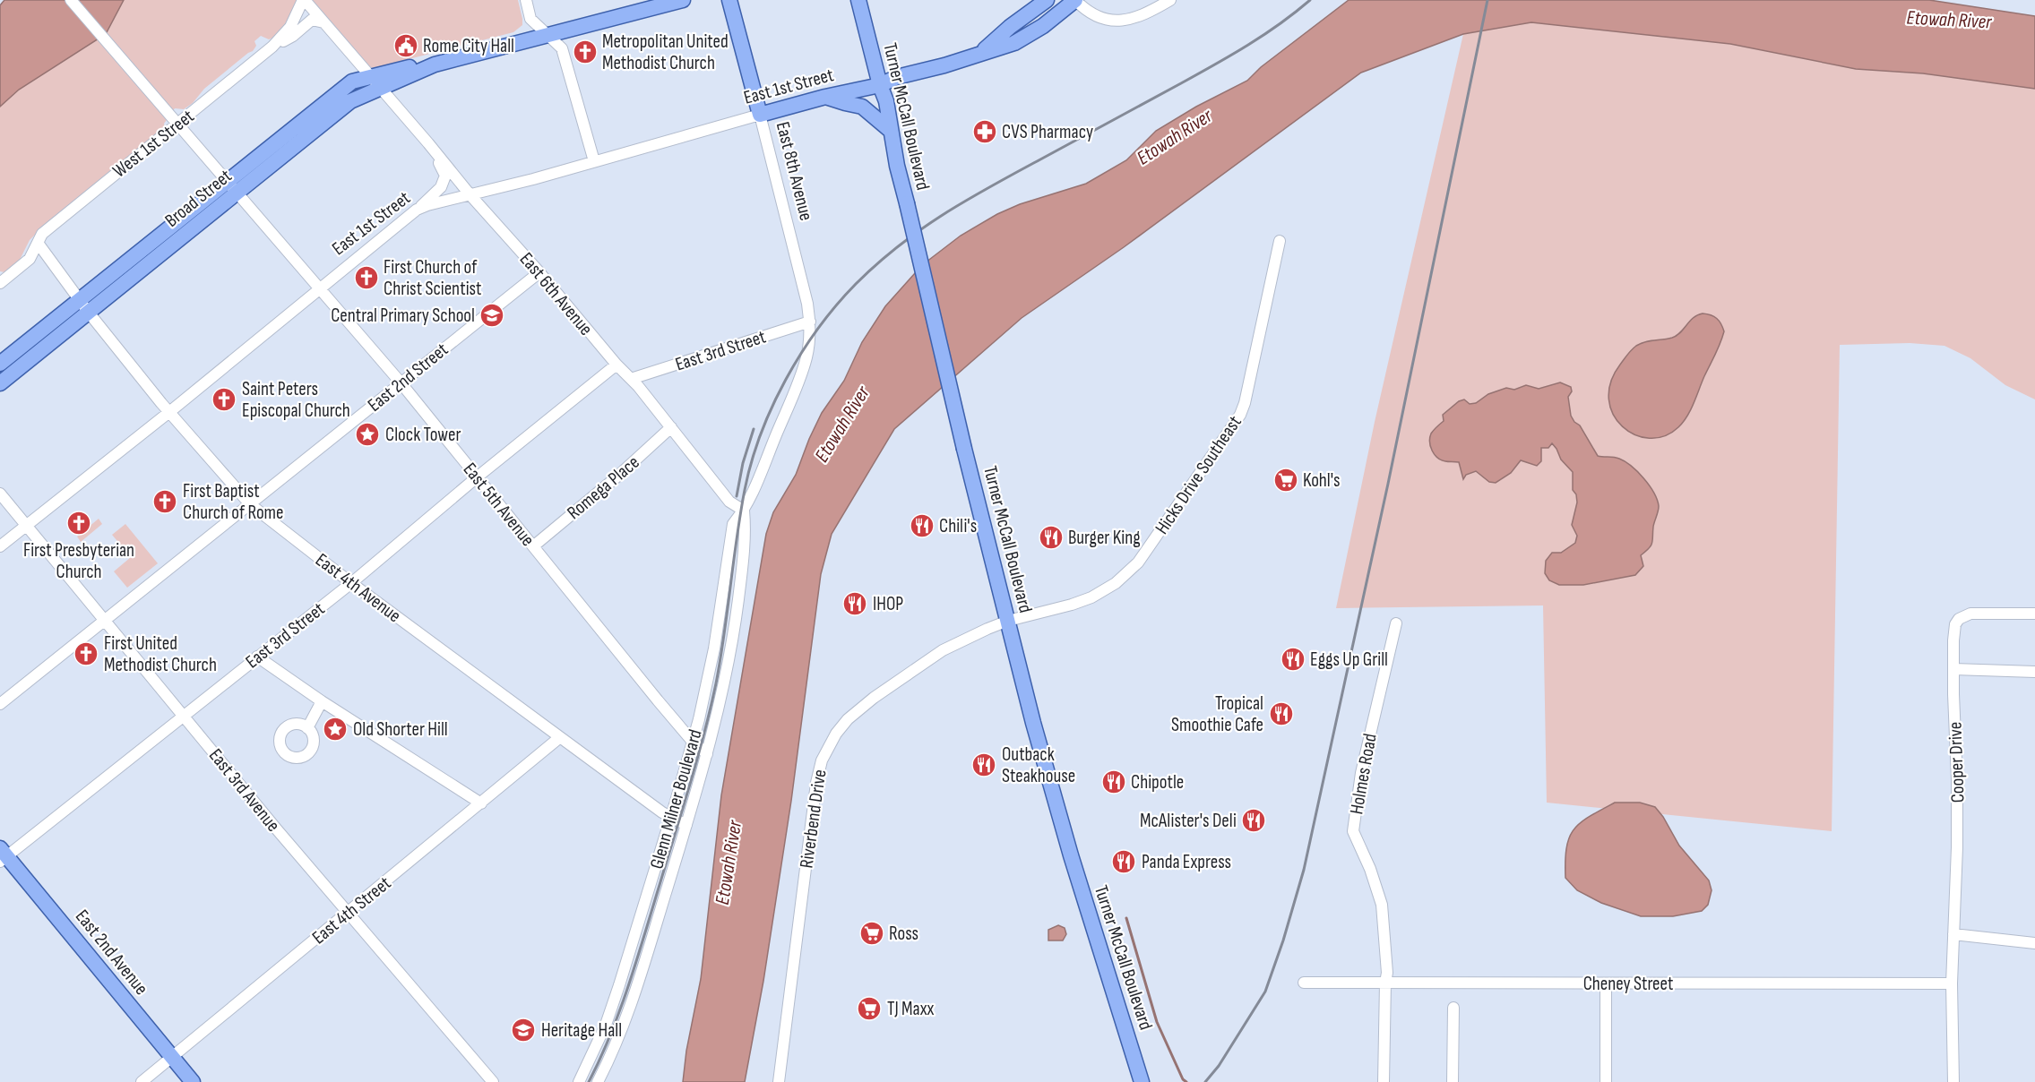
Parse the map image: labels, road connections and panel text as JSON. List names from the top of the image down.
{
  "streets": {
    "main road": [
      "East 1st Street",
      "Turner McCall Boulevard",
      "East 8th Avenue",
      "Broad Street",
      "East 2nd Avenue"
    ],
    "street": [
      "West 1st Street",
      "East 6th Avenue",
      "East 3rd Street",
      "East 2nd Street",
      "Hicks Drive Southeast",
      "Romega Place",
      "East 5th Avenue",
      "East 4th Avenue",
      "Cooper Drive",
      "Holmes Road",
      "East 3rd Avenue",
      "Glenn Milner Boulevard",
      "Riverbend Drive",
      "East 4th Street",
      "Cheney Street"
    ]
  },
  "crossings": [
    ["East 1st Street", "Turner McCall Boulevard"],
    ["East 1st Street", "East 8th Avenue"],
    ["East 1st Street", "East 6th Avenue"],
    ["East 1st Street", "East 5th Avenue"],
    ["East 1st Street", "East 4th Avenue"],
    ["East 1st Street", "East 3rd Avenue"],
    ["Turner McCall Boulevard", "Hicks Drive Southeast"],
    ["Turner McCall Boulevard", "Riverbend Drive"],
    ["West 1st Street", "East 6th Avenue"],
    ["West 1st Street", "East 5th Avenue"],
    ["West 1st Street", "East 4th Avenue"],
    ["East 8th Avenue", "East 3rd Street"],
    ["East 8th Avenue", "Glenn Milner Boulevard"],
    ["Broad Street", "East 6th Avenue"],
    ["Broad Street", "East 5th Avenue"],
    ["Broad Street", "East 4th Avenue"],
    ["East 6th Avenue", "East 3rd Street"],
    ["East 6th Avenue", "East 2nd Street"],
    ["East 6th Avenue", "Romega Place"],
    ["East 6th Avenue", "Glenn Milner Boulevard"],
    ["East 3rd Street", "East 5th Avenue"],
    ["East 3rd Street", "East 4th Avenue"],
    ["East 3rd Street", "East 3rd Avenue"],
    ["East 3rd Street", "Glenn Milner Boulevard"],
    ["East 3rd Street", "East 2nd Avenue"],
    ["East 2nd Street", "East 5th Avenue"],
    ["East 2nd Street", "East 4th Avenue"],
    ["East 2nd Street", "East 3rd Avenue"],
    ["Hicks Drive Southeast", "Riverbend Drive"],
    ["Romega Place", "East 5th Avenue"],
    ["East 5th Avenue", "Glenn Milner Boulevard"],
    ["East 4th Avenue", "Glenn Milner Boulevard"],
    ["East 4th Avenue", "East 4th Street"],
    ["Cooper Drive", "Cheney Street"],
    ["Holmes Road", "Cheney Street"],
    ["East 3rd Avenue", "East 4th Street"],
    ["East 4th Street", "East 2nd Avenue"]
  ],
  "water": ["Etowah River"],
  "places": {
    "public building": ["Rome City Hall"],
    "church": [
      "Metropolitan United Methodist Church",
      "First Church of Christ Scientist",
      "Saint Peters Episcopal Church",
      "First Baptist Church of Rome",
      "First Presbyterian Church",
      "First United Methodist Church"
    ],
    "pharmacy": ["CVS Pharmacy"],
    "school or university": ["Central Primary School", "Heritage Hall"],
    "place": ["Clock Tower", "Old Shorter Hill"],
    "supermarket": ["Kohl's", "Ross", "TJ Maxx"],
    "restaurant": [
      "Chili's",
      "Burger King",
      "IHOP",
      "Eggs Up Grill",
      "Tropical Smoothie Cafe",
      "Outback Steakhouse",
      "Chipotle",
      "McAlister's Deli",
      "Panda Express"
    ]
  }
}
